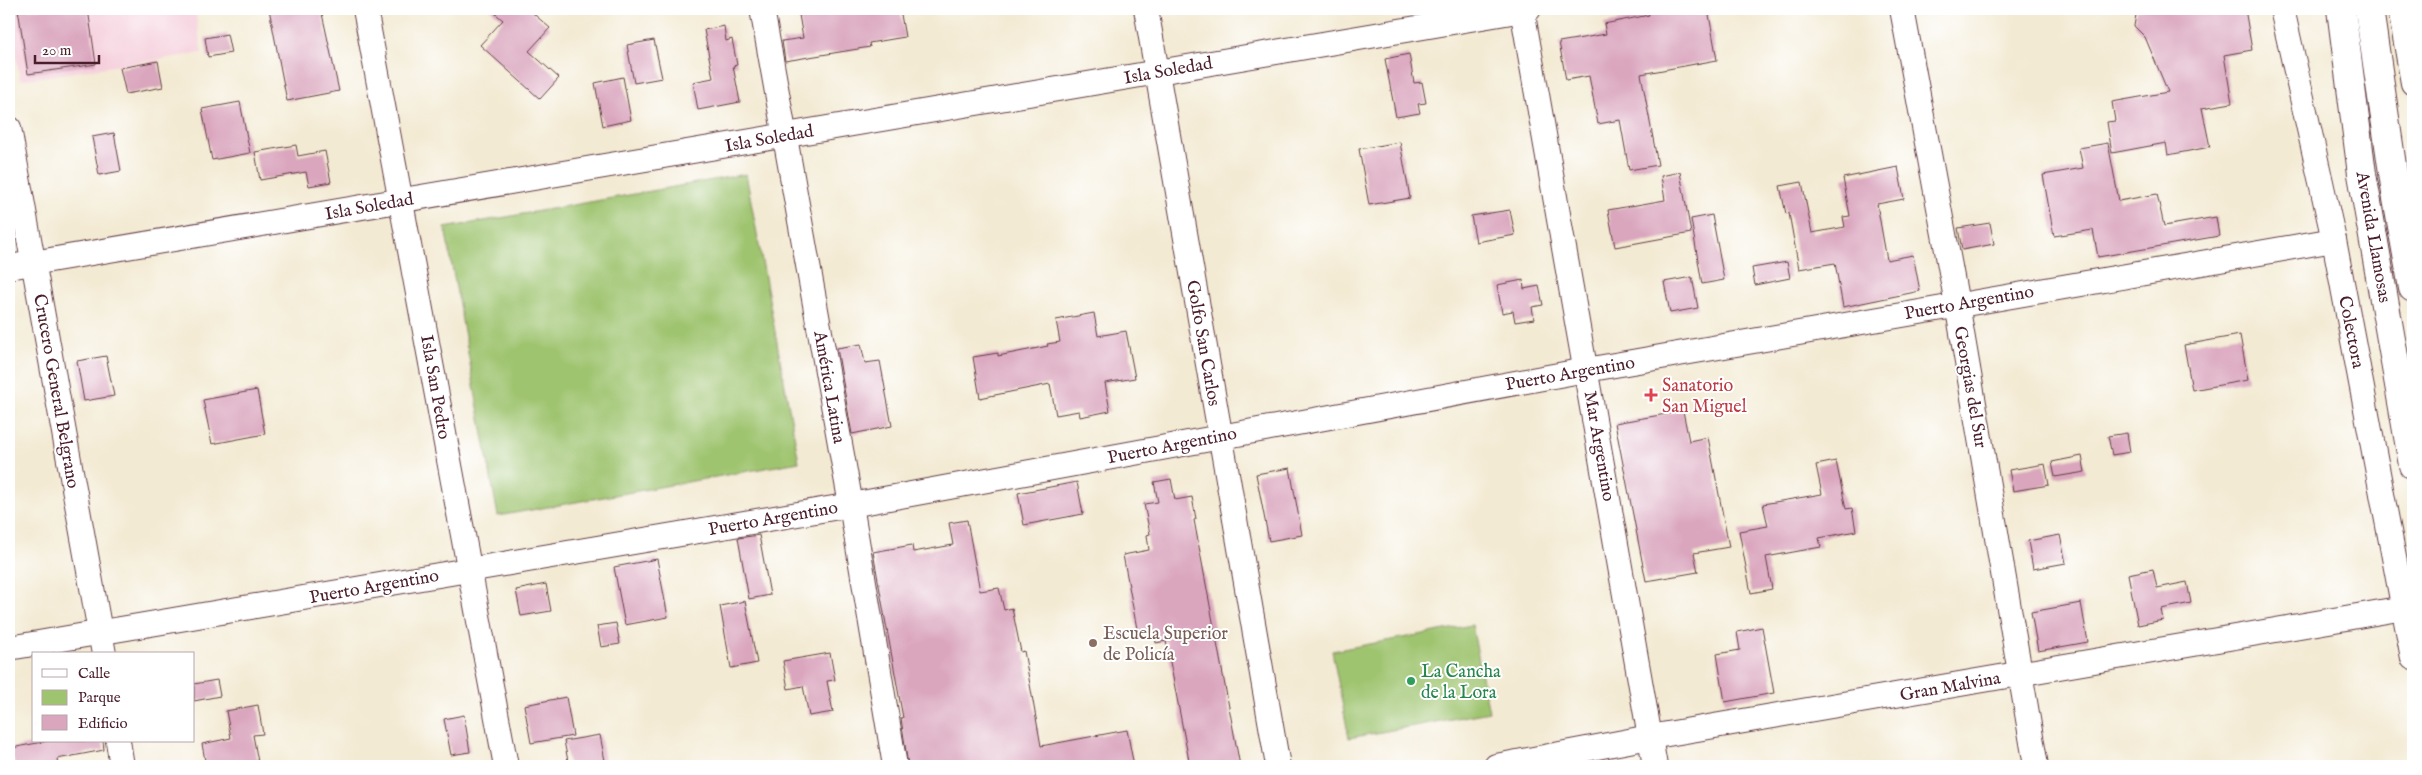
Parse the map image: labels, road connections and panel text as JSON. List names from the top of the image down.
{
  "streets": {
    "highway": ["Avenida Llamosas"],
    "street": [
      "Isla Soledad",
      "Puerto Argentino",
      "Colectora",
      "Golfo San Carlos",
      "Isla San Pedro",
      "América Latina",
      "Georgias del Sur",
      "Crucero General Belgrano",
      "Mar Argentino",
      "Gran Malvina"
    ]
  },
  "crossings": [
    ["Isla Soledad", "Golfo San Carlos"],
    ["Isla Soledad", "Isla San Pedro"],
    ["Isla Soledad", "América Latina"],
    ["Isla Soledad", "Crucero General Belgrano"],
    ["Isla Soledad", "Mar Argentino"],
    ["Puerto Argentino", "Colectora"],
    ["Puerto Argentino", "Golfo San Carlos"],
    ["Puerto Argentino", "Isla San Pedro"],
    ["Puerto Argentino", "América Latina"],
    ["Puerto Argentino", "Georgias del Sur"],
    ["Puerto Argentino", "Crucero General Belgrano"],
    ["Puerto Argentino", "Mar Argentino"],
    ["Colectora", "Gran Malvina"],
    ["Georgias del Sur", "Gran Malvina"],
    ["Mar Argentino", "Gran Malvina"]
  ],
  "places": {
    "health": ["Sanatorio San Miguel"],
    "other": ["Escuela Superior de Policía", "La Cancha de la Lora"]
  },
  "legend": ["Calle", "Parque", "Edificio"],
  "scale_bar": "20 m"
}
